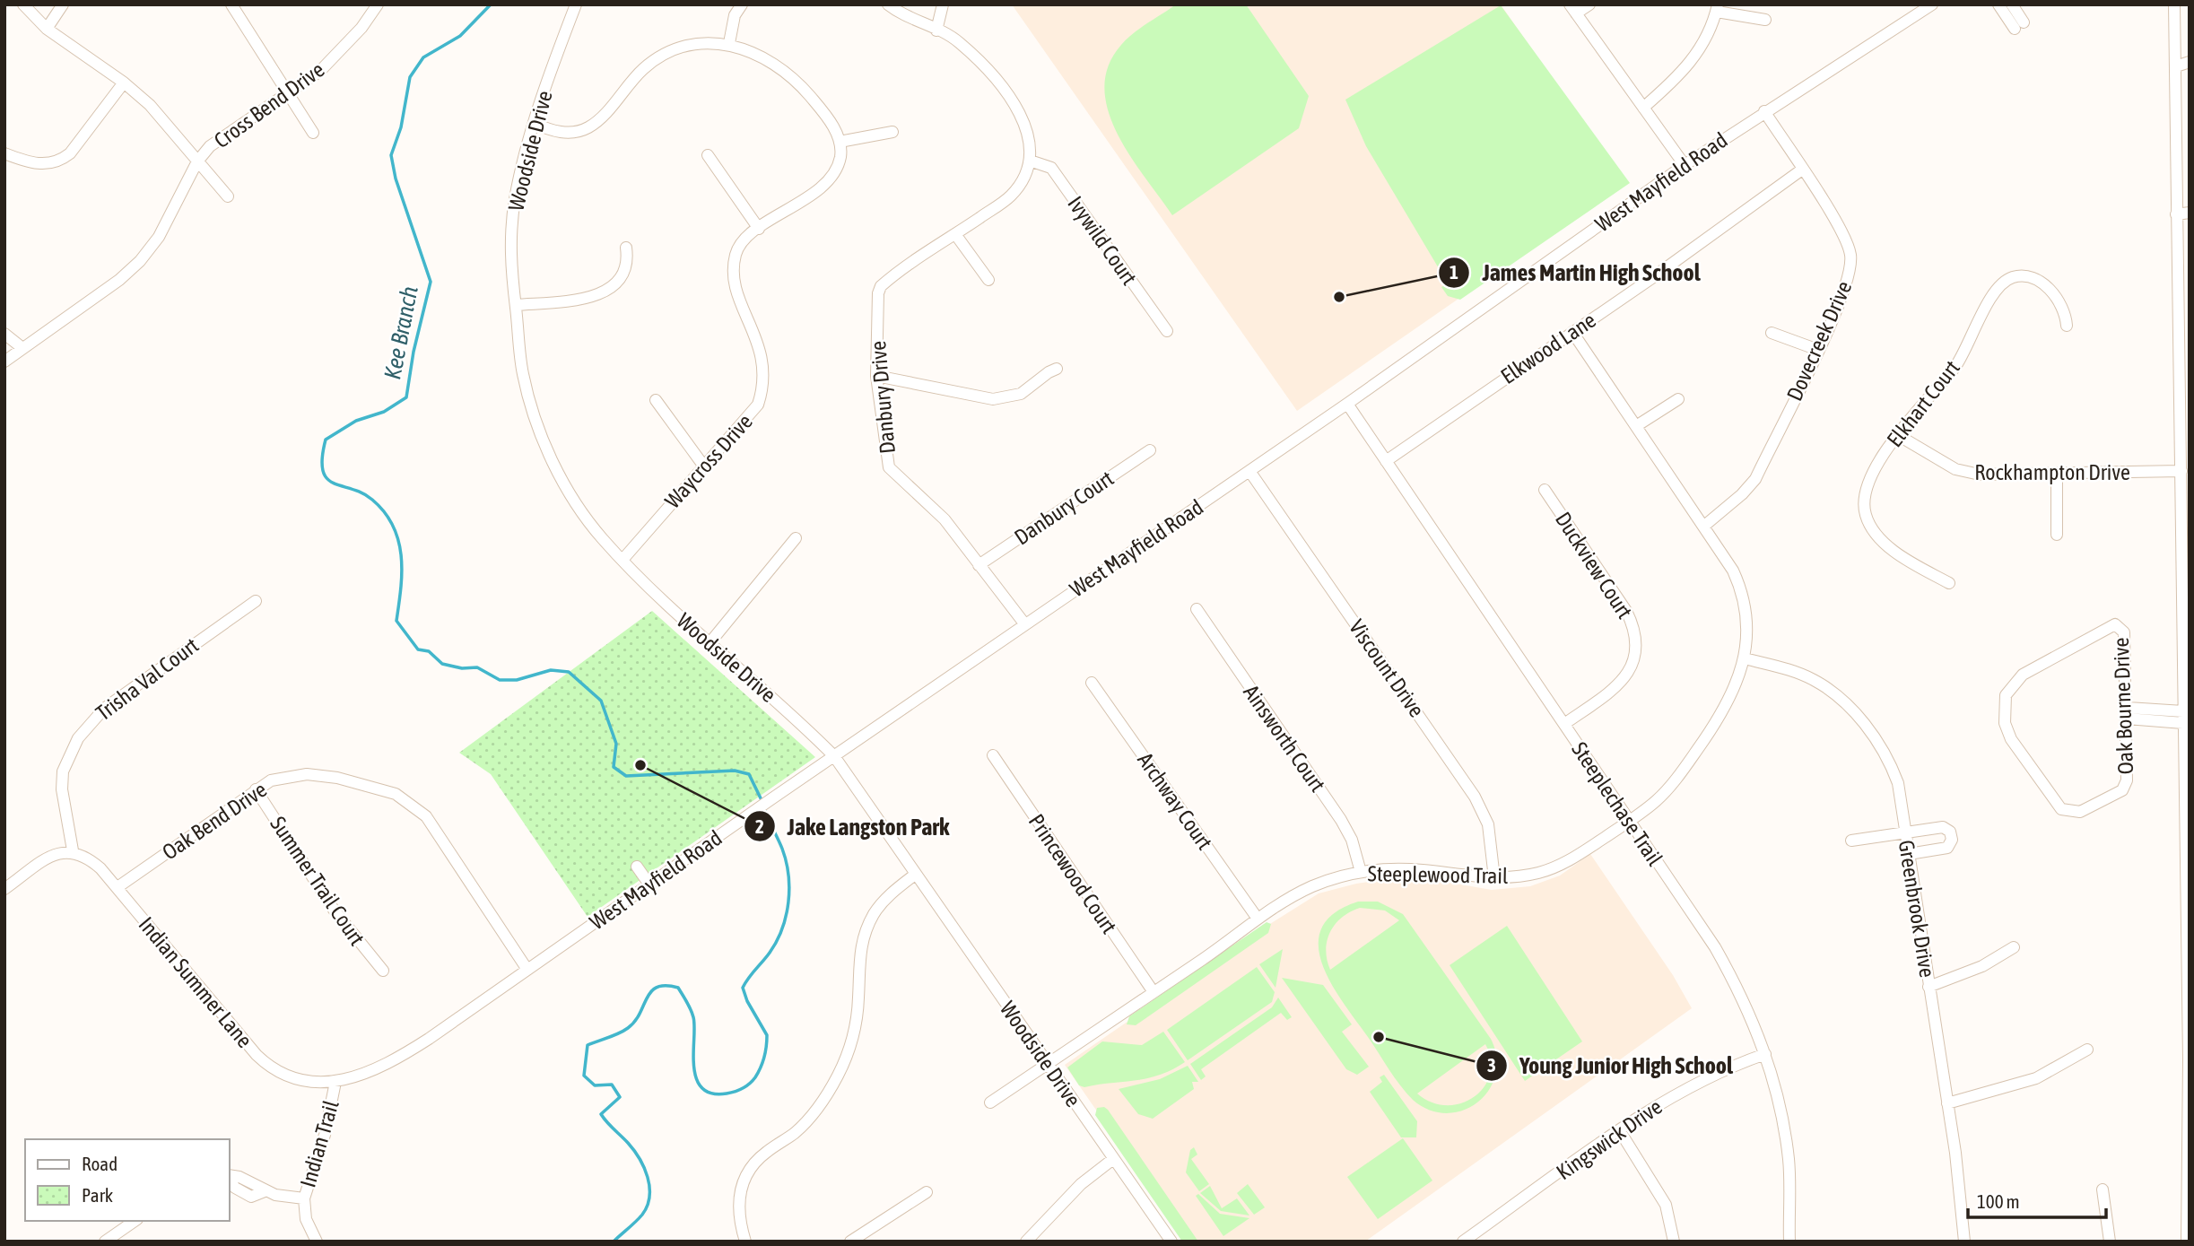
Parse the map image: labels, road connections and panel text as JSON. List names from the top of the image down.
{
  "streets": {
    "street": [
      "Cross Bend Drive",
      "Woodside Drive",
      "West Mayfield Road",
      "Ivywild Court",
      "Dovecreek Drive",
      "Elkwood Lane",
      "Danbury Drive",
      "Elkhart Court",
      "Waycross Drive",
      "Rockhampton Drive",
      "Danbury Court",
      "Duckview Court",
      "Viscount Drive",
      "Trisha Val Court",
      "Oak Bourne Drive",
      "Ainsworth Court",
      "Archway Court",
      "Steeplechase Trail",
      "Oak Bend Drive",
      "Princewood Court",
      "Steeplewood Trail",
      "Summer Trail Court",
      "Greenbrook Drive",
      "Indian Summer Lane",
      "Kingswick Drive",
      "Indian Trail"
    ]
  },
  "crossings": [
    ["Woodside Drive", "West Mayfield Road"],
    ["Woodside Drive", "Waycross Drive"],
    ["Woodside Drive", "Steeplewood Trail"],
    ["West Mayfield Road", "Dovecreek Drive"],
    ["West Mayfield Road", "Danbury Drive"],
    ["West Mayfield Road", "Viscount Drive"],
    ["West Mayfield Road", "Steeplechase Trail"],
    ["West Mayfield Road", "Oak Bend Drive"],
    ["West Mayfield Road", "Indian Summer Lane"],
    ["West Mayfield Road", "Indian Trail"],
    ["Ivywild Court", "Danbury Drive"],
    ["Dovecreek Drive", "Elkwood Lane"],
    ["Dovecreek Drive", "Steeplewood Trail"],
    ["Elkwood Lane", "Steeplechase Trail"],
    ["Elkwood Lane", "Steeplewood Trail"],
    ["Danbury Drive", "Danbury Court"],
    ["Elkhart Court", "Rockhampton Drive"],
    ["Duckview Court", "Steeplechase Trail"],
    ["Viscount Drive", "Steeplewood Trail"],
    ["Trisha Val Court", "Indian Summer Lane"],
    ["Ainsworth Court", "Steeplewood Trail"],
    ["Archway Court", "Steeplewood Trail"],
    ["Steeplechase Trail", "Steeplewood Trail"],
    ["Steeplechase Trail", "Kingswick Drive"],
    ["Oak Bend Drive", "Summer Trail Court"],
    ["Oak Bend Drive", "Indian Summer Lane"],
    ["Princewood Court", "Steeplewood Trail"],
    ["Steeplewood Trail", "Greenbrook Drive"],
    ["Indian Summer Lane", "Indian Trail"]
  ],
  "water": ["Kee Branch"],
  "places": ["James Martin High School", "Jake Langston Park", "Young Junior High School"],
  "legend": ["Road", "Park"],
  "scale_bar": "100 m"
}
